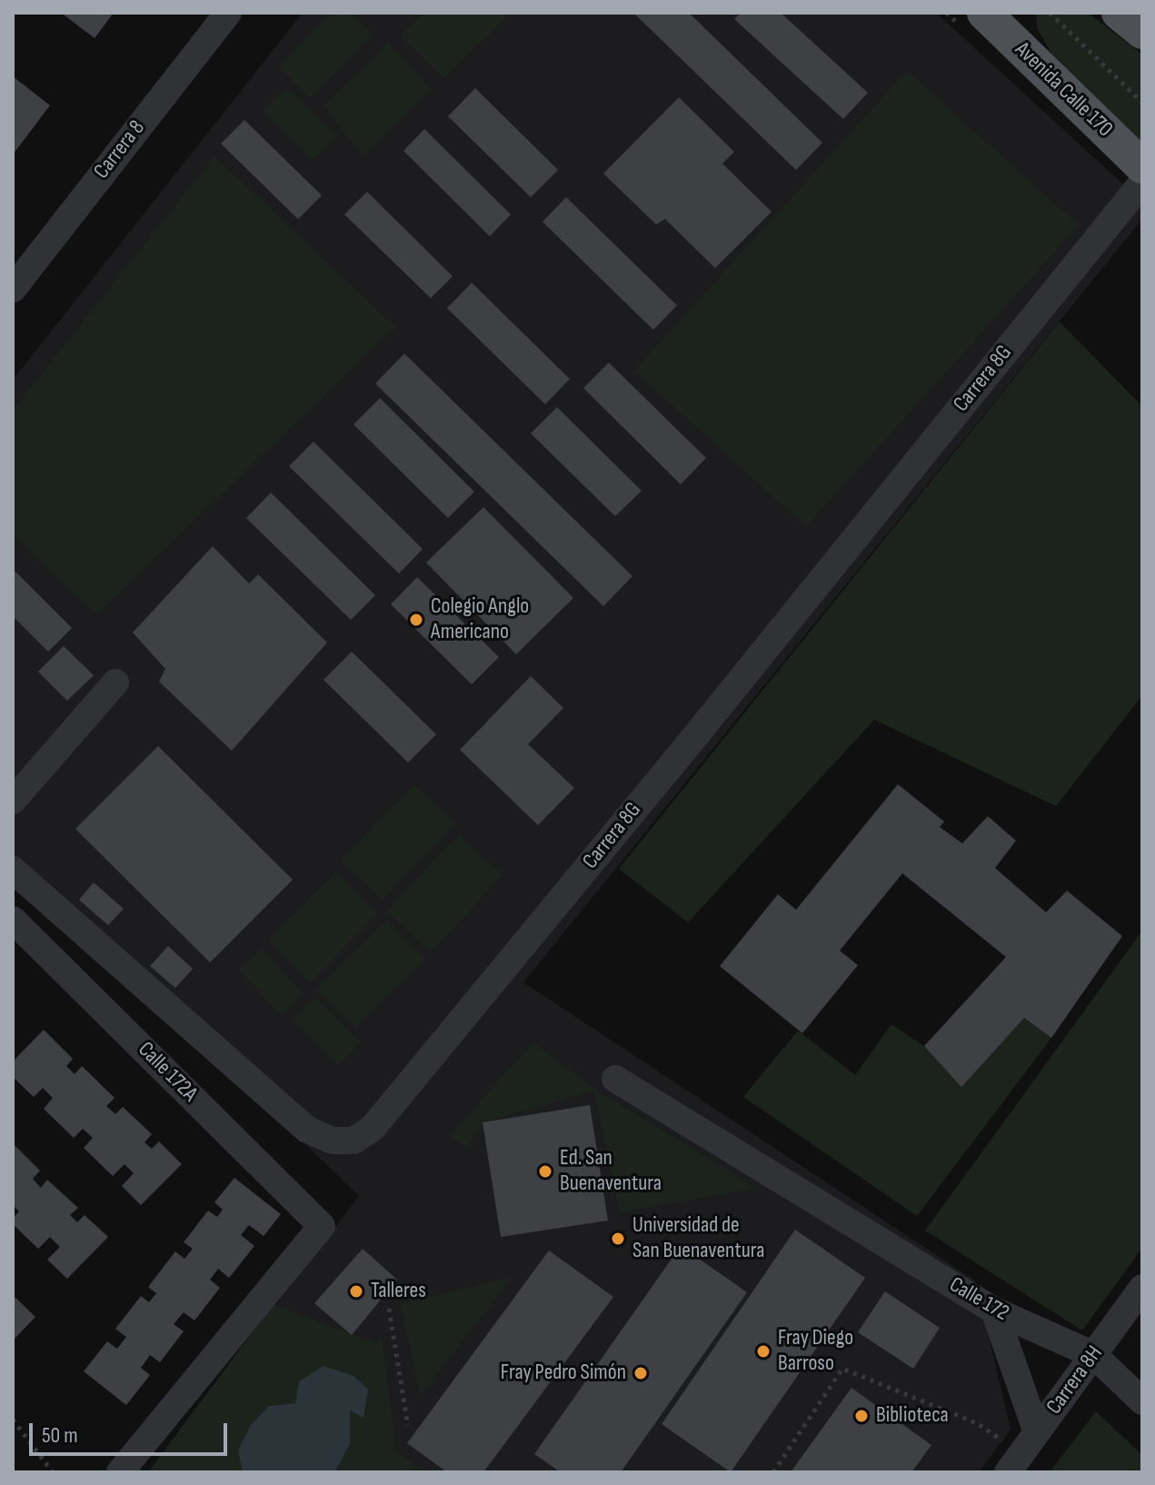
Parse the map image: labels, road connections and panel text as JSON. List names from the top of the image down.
{
  "streets": {
    "main road": ["Avenida Calle 170"],
    "street": [
      "Carrera 8",
      "Carrera 8G",
      "Calle 172A",
      "Calle 172",
      "Carrera 8H"
    ]
  },
  "crossings": [
    ["Calle 172", "Carrera 8H"]
  ],
  "places": [
    "Colegio Anglo Americano",
    "Ed. San Buenaventura",
    "Universidad de San Buenaventura",
    "Talleres",
    "Fray Diego Barroso",
    "Fray Pedro Simón",
    "Biblioteca"
  ],
  "scale_bar": "50 m"
}
